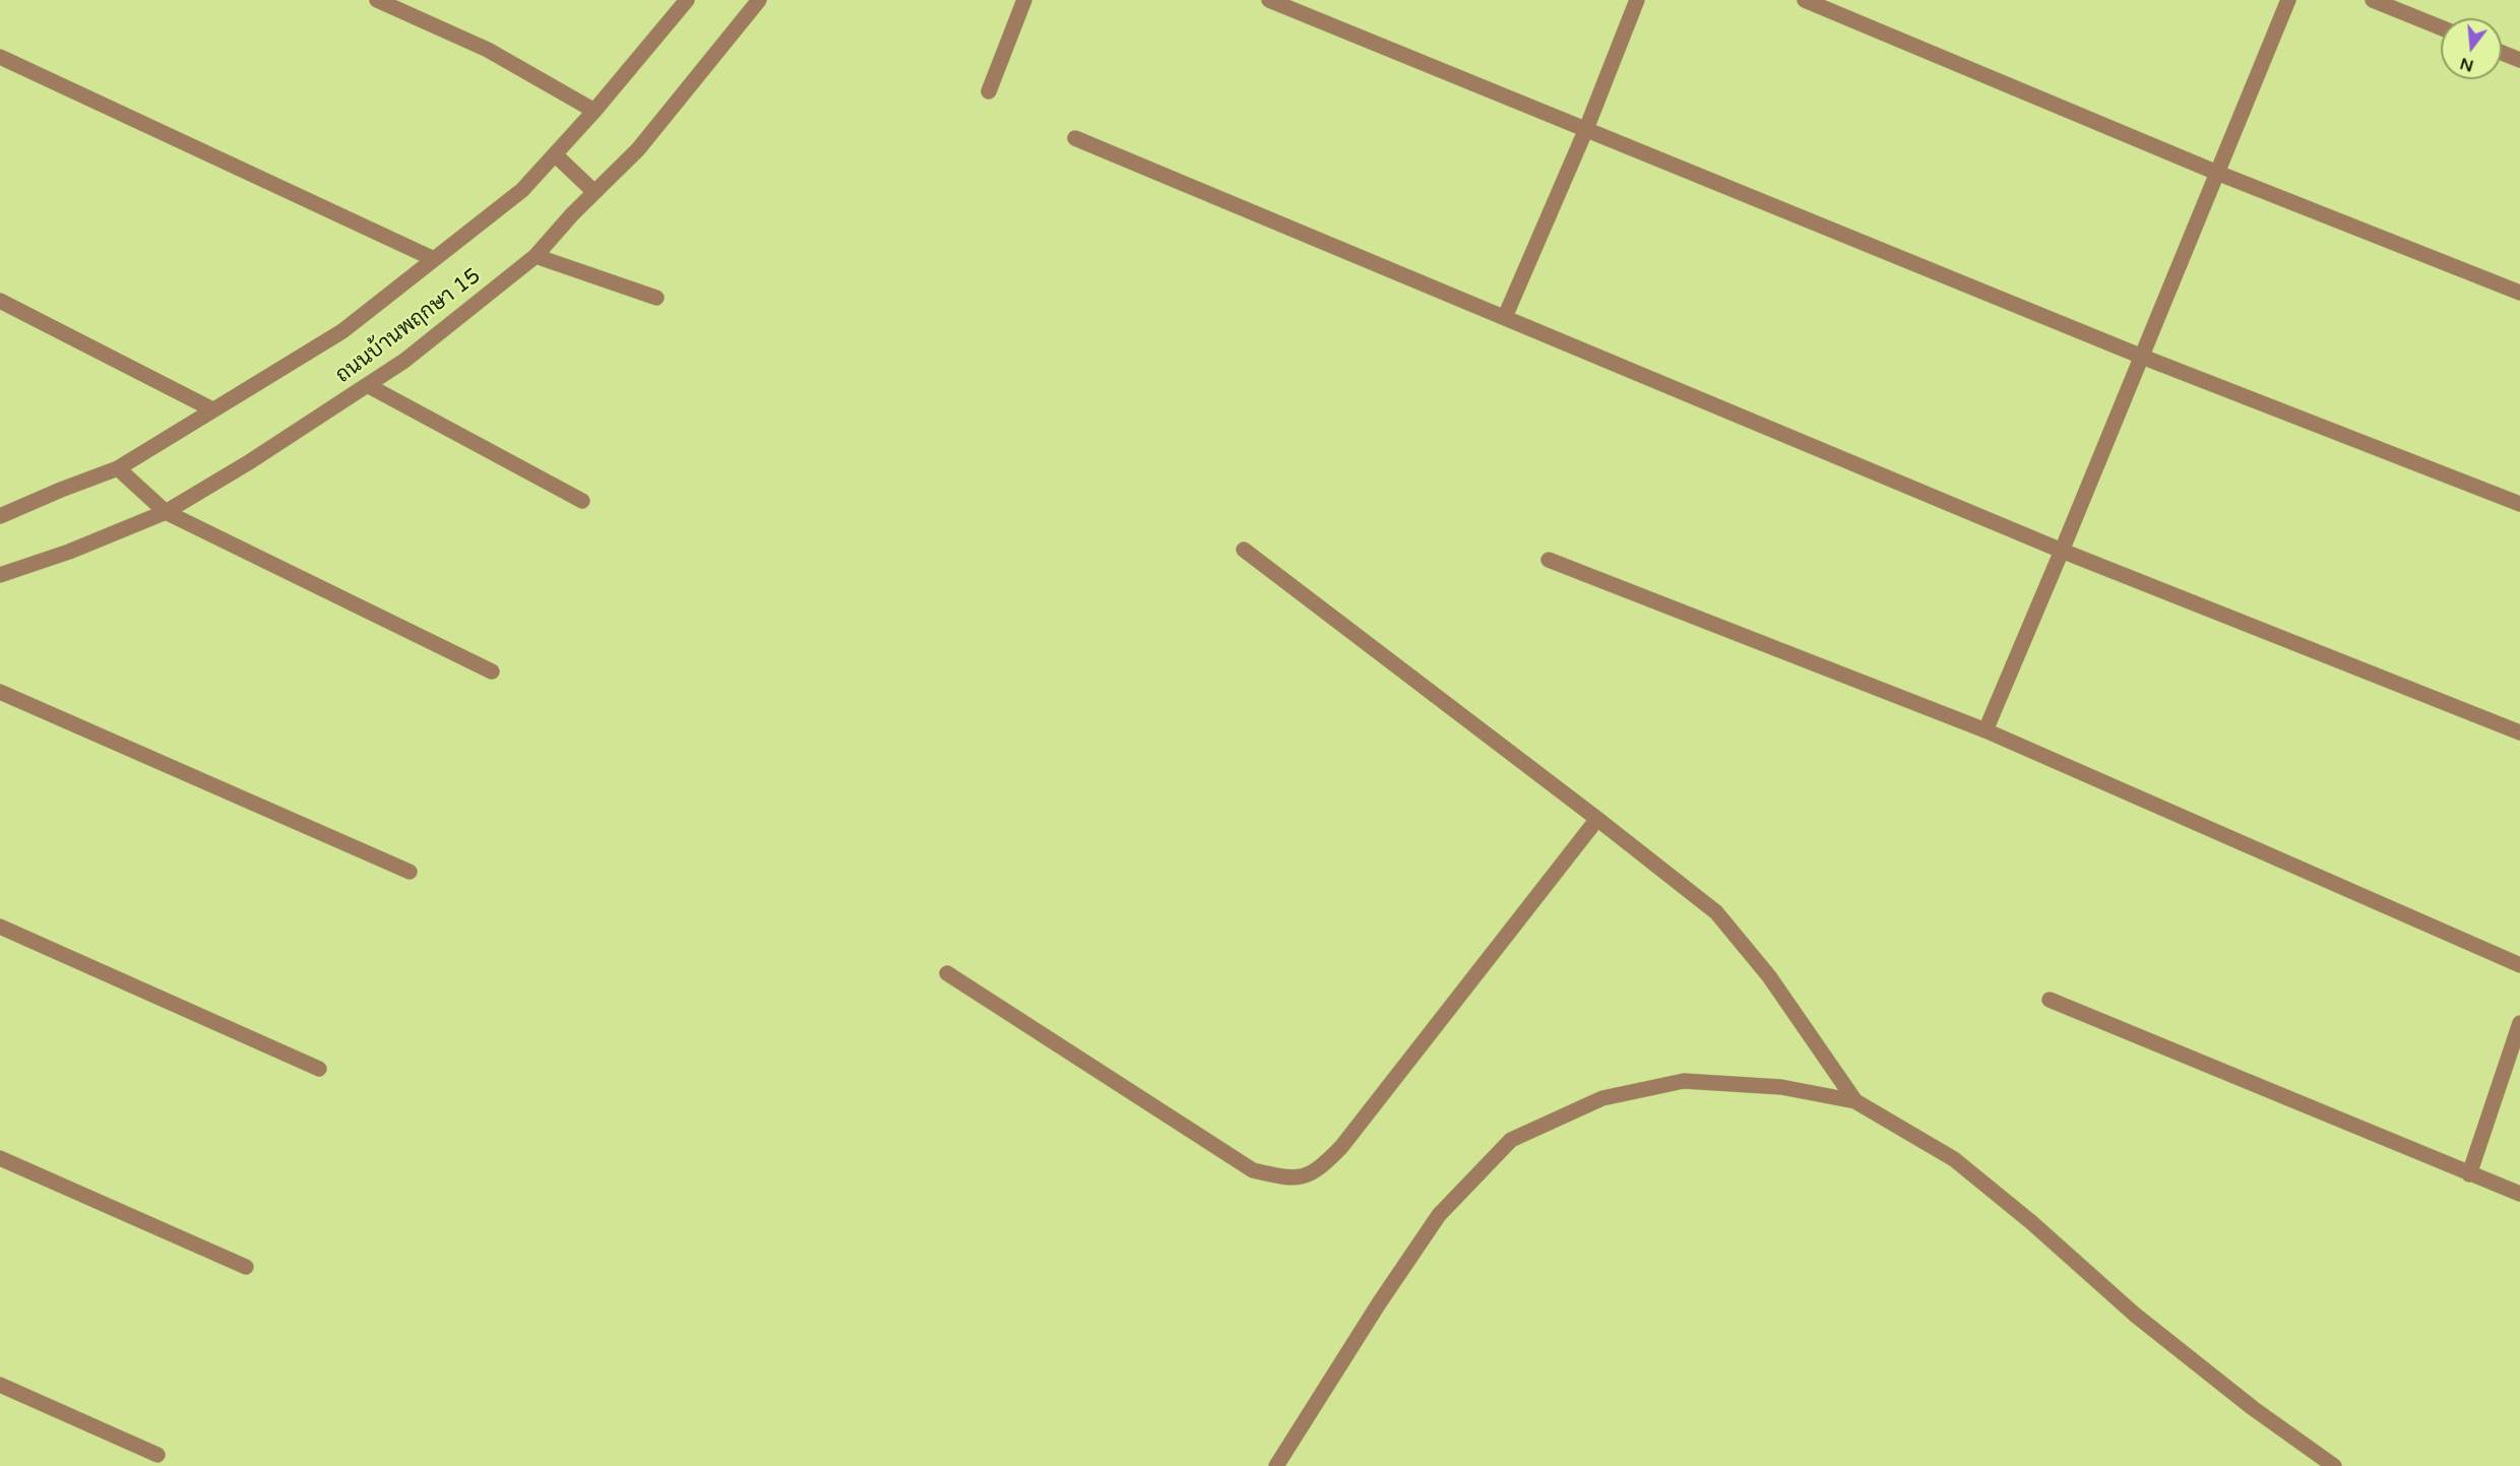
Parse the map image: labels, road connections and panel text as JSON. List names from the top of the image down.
{
  "streets": {
    "street": ["ถนนบ้านพฤกษา 15"]
  },
  "north": "bottom"
}
